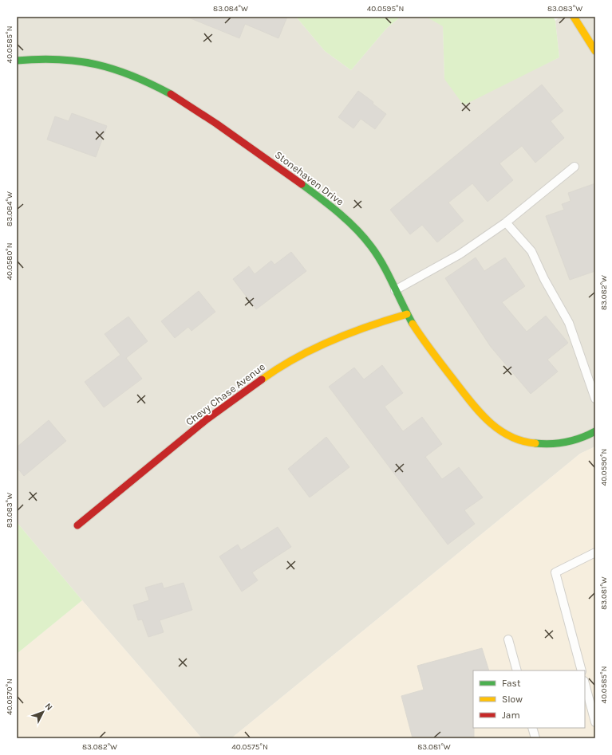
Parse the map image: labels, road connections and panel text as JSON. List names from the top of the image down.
{
  "streets": {
    "street": ["Stonehaven Drive", "Chevy Chase Avenue"]
  },
  "crossings": [
    ["Stonehaven Drive", "Chevy Chase Avenue"]
  ],
  "legend": ["Fast", "Slow", "Jam"],
  "north": "top right",
  "coordinates": [
    "83.084°W",
    "40.0595°N",
    "83.083°W",
    "40.0585°N",
    "40.0580°N",
    "83.082°W",
    "40.0590°N",
    "83.081°W",
    "40.0570°N",
    "40.0575°N"
  ]
}
